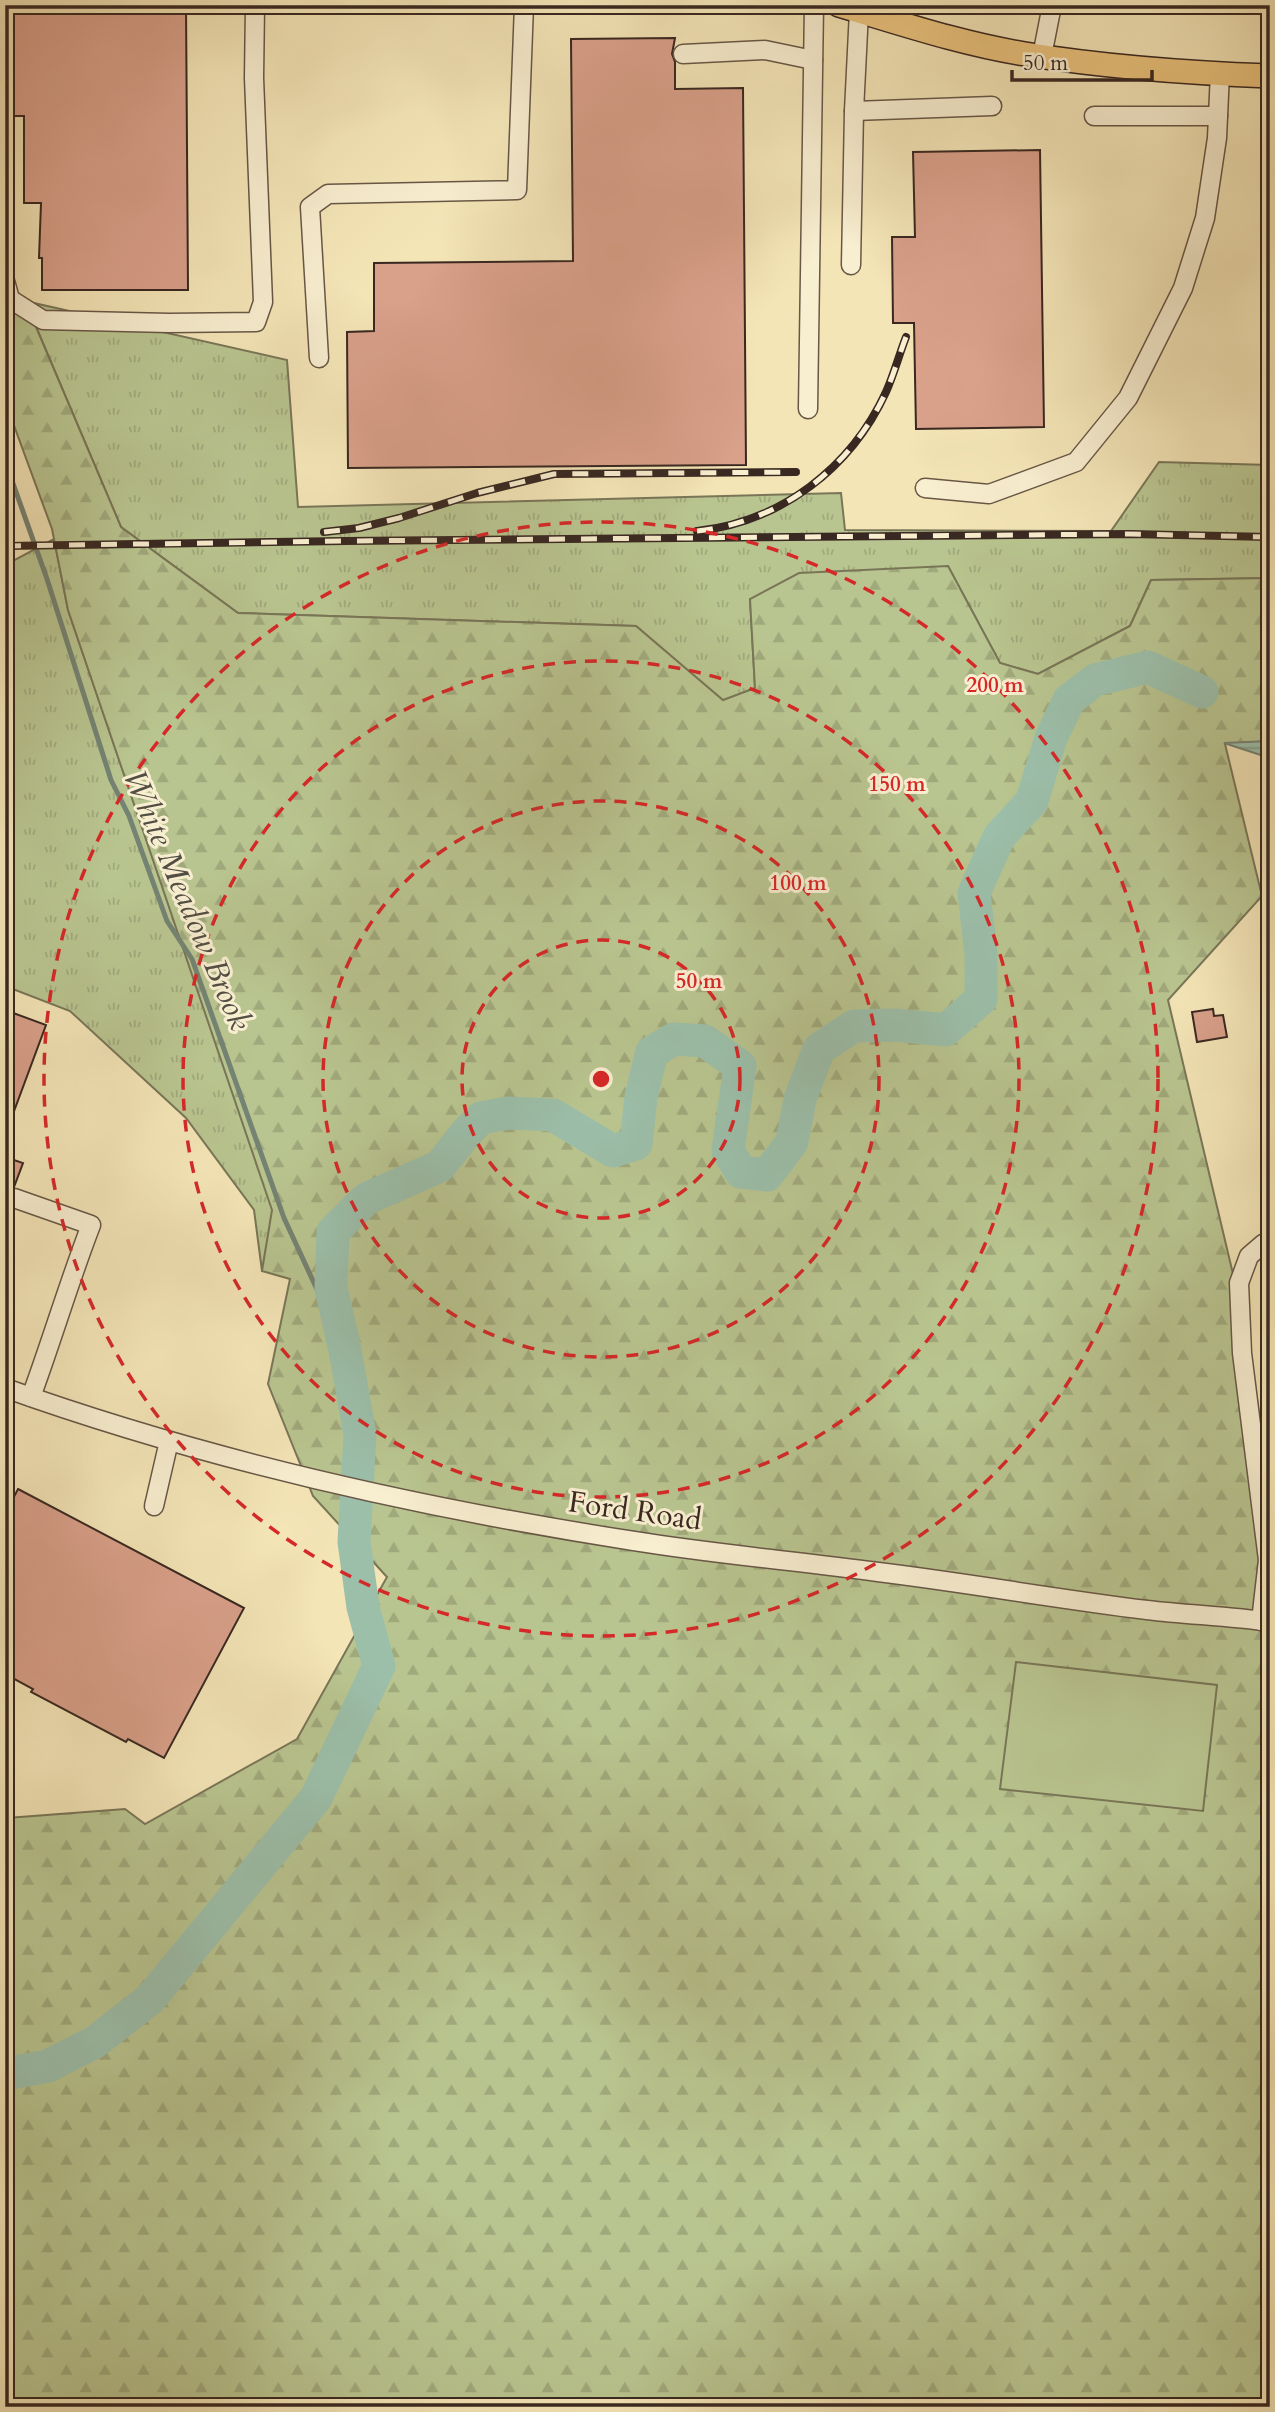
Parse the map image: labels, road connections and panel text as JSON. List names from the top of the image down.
{
  "streets": {
    "street": ["Ford Road"]
  },
  "water": ["White Meadow Brook"],
  "scale_bar": "50 m",
  "rings": [
    "200 m",
    "150 m",
    "100 m",
    "50 m"
  ]
}
